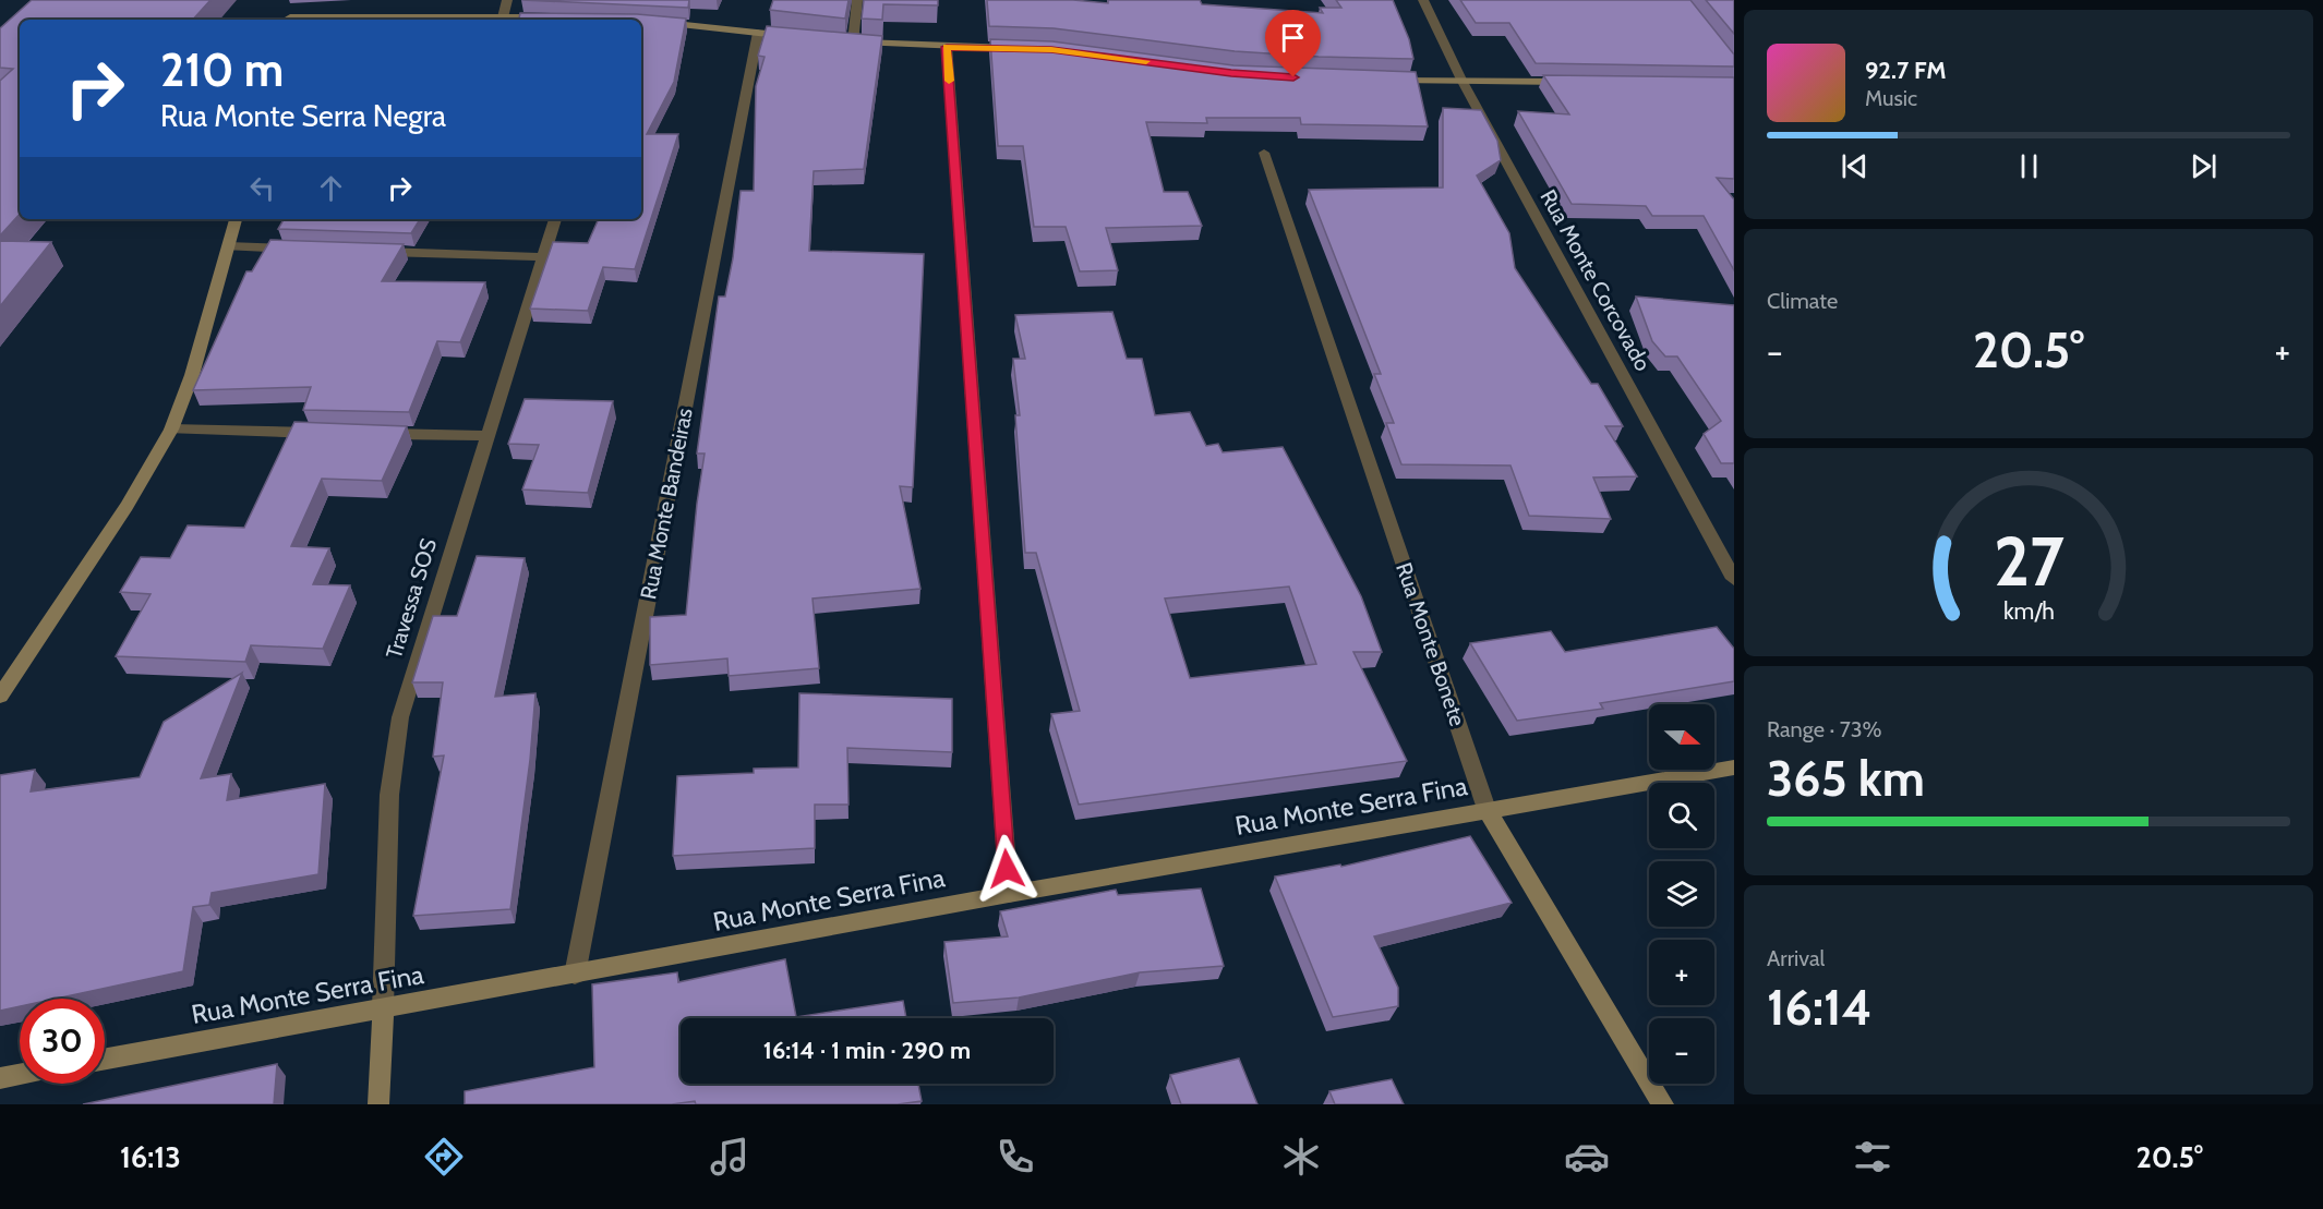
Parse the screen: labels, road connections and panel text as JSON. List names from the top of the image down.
{
  "streets": {
    "street": [
      "Rua Monte Corcovado",
      "Rua Monte Bandeiras",
      "Travessa SOS",
      "Rua Monte Bonete",
      "Rua Monte Serra Fina"
    ]
  },
  "crossings": [
    ["Rua Monte Bandeiras", "Rua Monte Serra Fina"],
    ["Travessa SOS", "Rua Monte Serra Fina"],
    ["Rua Monte Bonete", "Rua Monte Serra Fina"]
  ],
  "north": "right",
  "page": {
    "turn": ["210 m", "Rua Monte Serra Negra"],
    "song": ["92.7 FM", "Music"],
    "tile": [
      "Climate",
      ["Range · 73%", "365 km"],
      ["Arrival", "16:14"]
    ],
    "heat": ["−", "20.5°", "+"],
    "map_buttons": ["+", "−"],
    "limit": "30",
    "trip": "16:14 · 1 min · 290 m",
    "tabs": ["16:13", "20.5°"],
    "gauge": ["27", "km/h"]
  }
}
